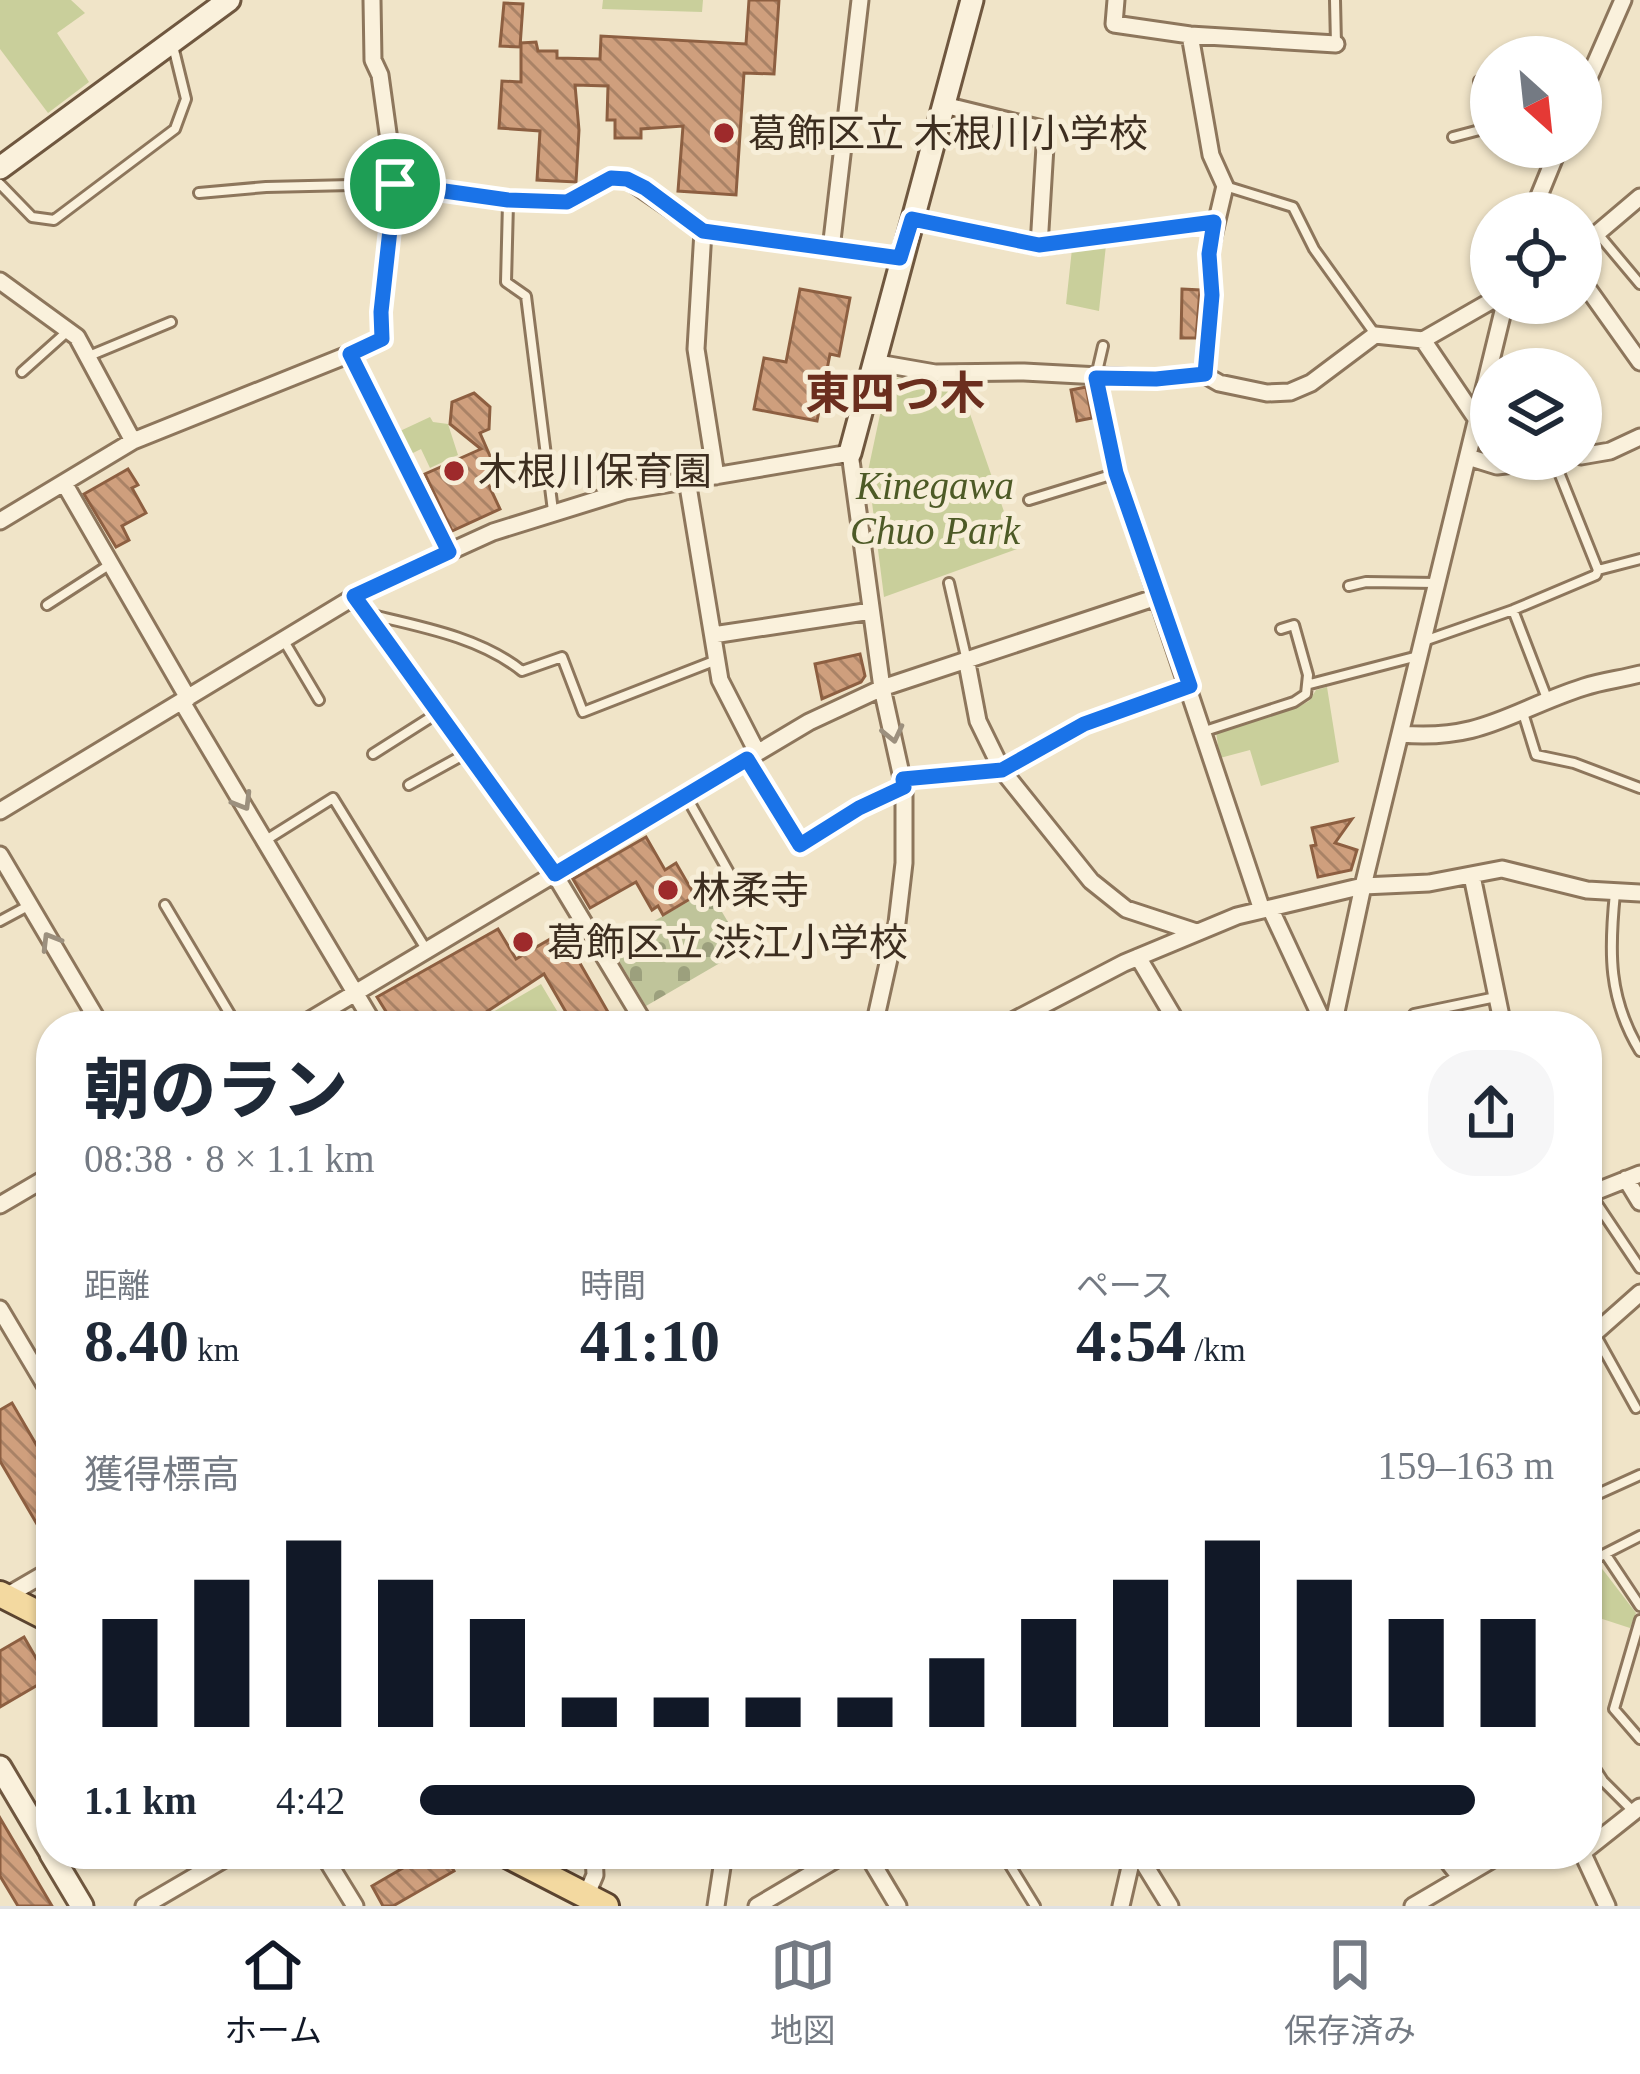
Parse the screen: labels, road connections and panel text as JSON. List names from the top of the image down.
{
  "districts": ["東四つ木"],
  "parks": ["Kinegawa Chuo Park"],
  "places": [
    "葛飾区立 木根川小学校",
    "木根川保育園",
    "林柔寺",
    "葛飾区立 渋江小学校"
  ],
  "north": "bottom right",
  "page": {
    "heading": ["朝のラン", "08:38 · 8 × 1.1 km"],
    "stats": [
      ["距離", "8.40 km"],
      ["時間", "41:10"],
      ["ペース", "4:54 /km"]
    ],
    "chart": ["獲得標高", "159–163 m"],
    "list": [
      {
        "name": "1.1 km",
        "note": "4:42"
      }
    ],
    "tabs": ["ホーム", "地図", "保存済み"]
  }
}
